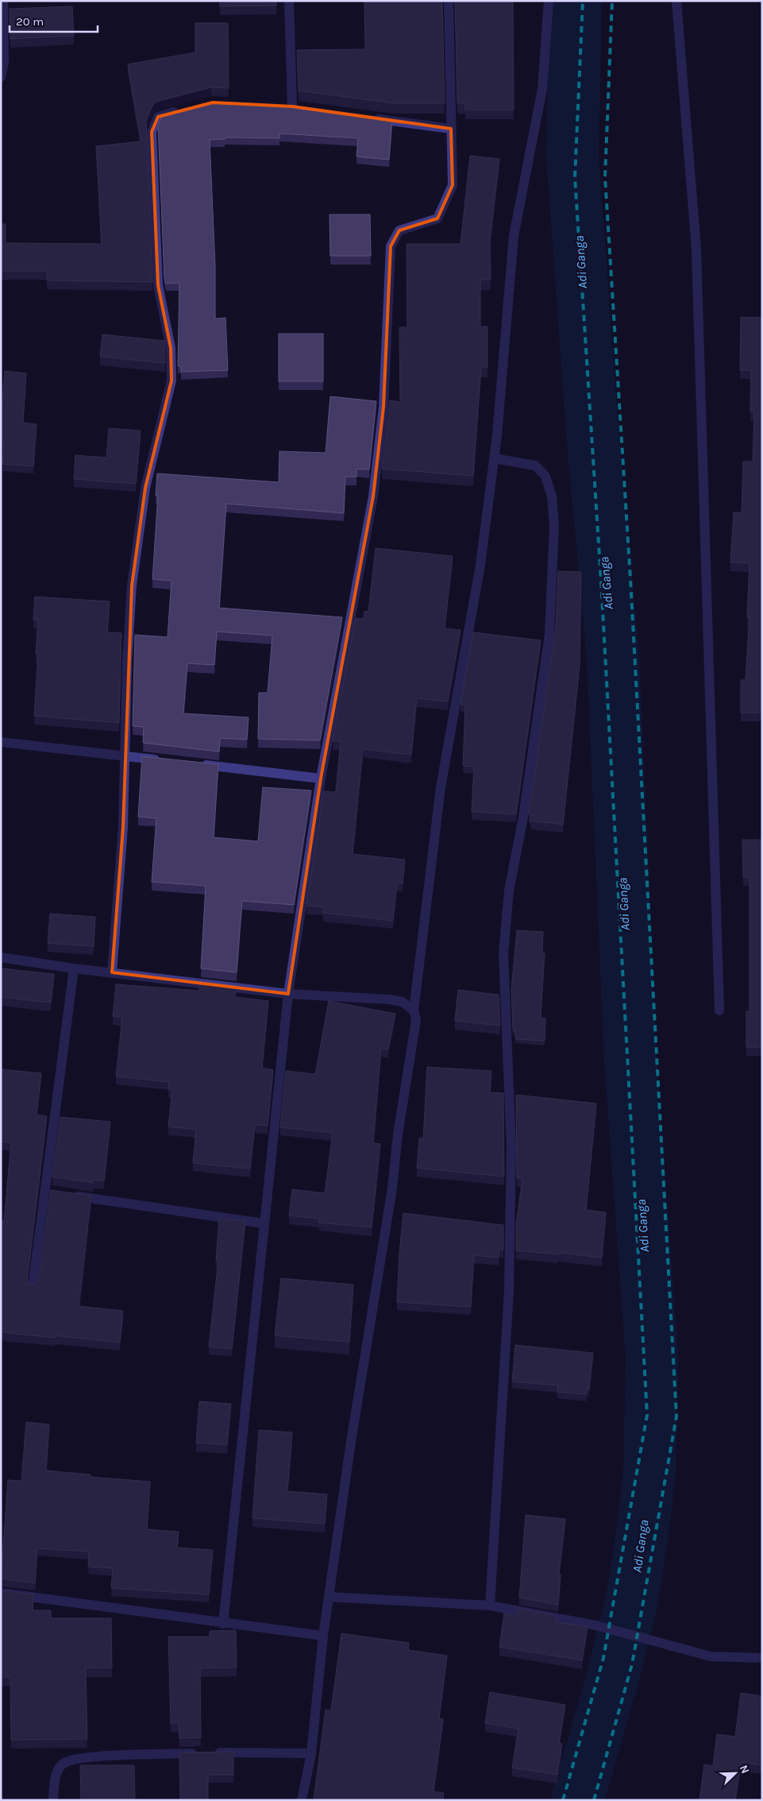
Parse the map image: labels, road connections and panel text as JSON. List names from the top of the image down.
{
  "water": ["Adi Ganga"],
  "scale_bar": "20 m",
  "north": "top right"
}
